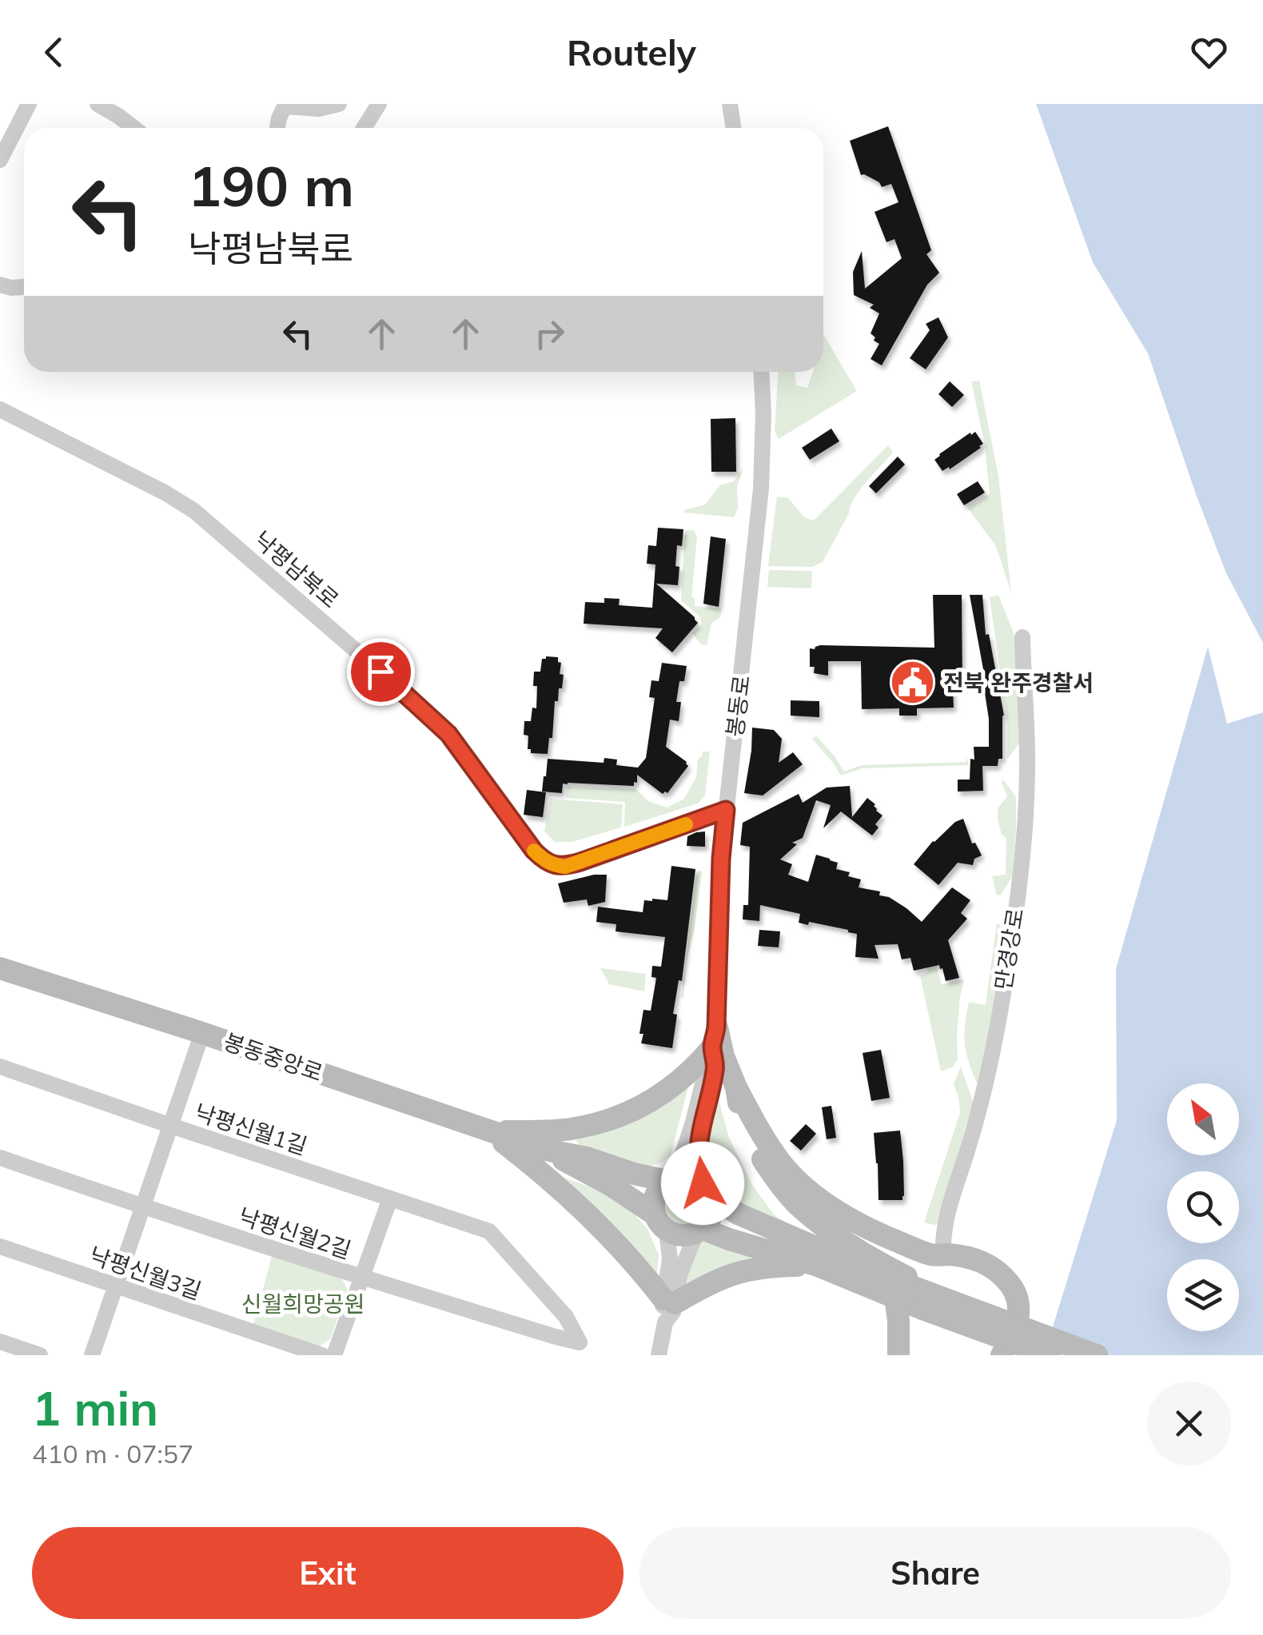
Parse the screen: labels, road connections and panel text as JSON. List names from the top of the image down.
{
  "streets": {
    "street": [
      "낙평남북로",
      "봉동로",
      "만경강로",
      "봉동중앙로",
      "낙평신월1길",
      "낙평신월2길",
      "낙평신월3길"
    ]
  },
  "crossings": [
    ["낙평남북로", "봉동로"],
    ["봉동로", "봉동중앙로"],
    ["낙평신월1길", "낙평신월2길"]
  ],
  "parks": ["신월희망공원"],
  "places": {
    "public building": ["전북 완주경찰서"]
  },
  "north": "top left",
  "page": {
    "header": "Routely",
    "turn": ["190 m", "낙평남북로"],
    "heading": ["1 min", "410 m · 07:57"],
    "buttons": ["Exit", "Share"]
  }
}
